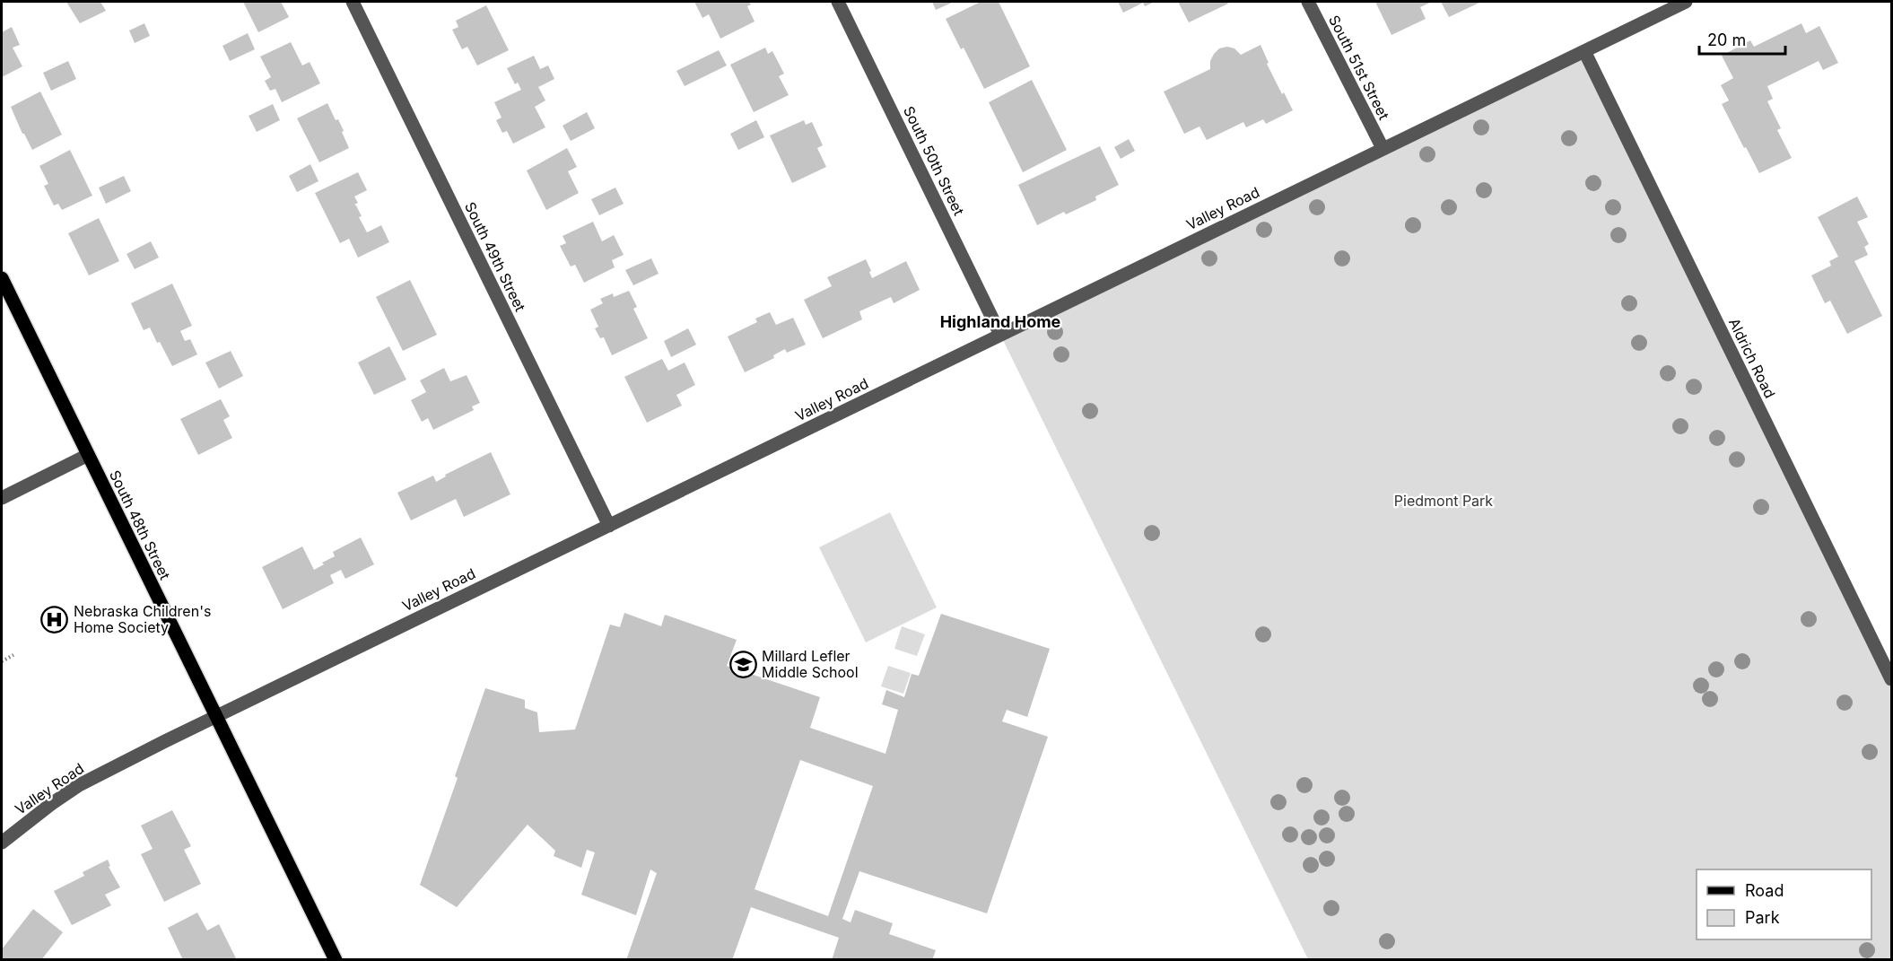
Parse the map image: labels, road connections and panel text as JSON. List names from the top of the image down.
{
  "streets": {
    "main road": ["South 48th Street"],
    "street": [
      "South 51st Street",
      "South 50th Street",
      "Valley Road",
      "South 49th Street",
      "Aldrich Road"
    ]
  },
  "crossings": [
    ["South 51st Street", "Valley Road"],
    ["South 50th Street", "Valley Road"],
    ["Valley Road", "South 49th Street"],
    ["Valley Road", "Aldrich Road"],
    ["Valley Road", "South 48th Street"]
  ],
  "districts": ["Highland Home"],
  "parks": ["Piedmont Park"],
  "places": {
    "hospital": ["Nebraska Children's Home Society"],
    "school or university": ["Millard Lefler Middle School"]
  },
  "legend": ["Road", "Park"],
  "scale_bar": "20 m"
}
